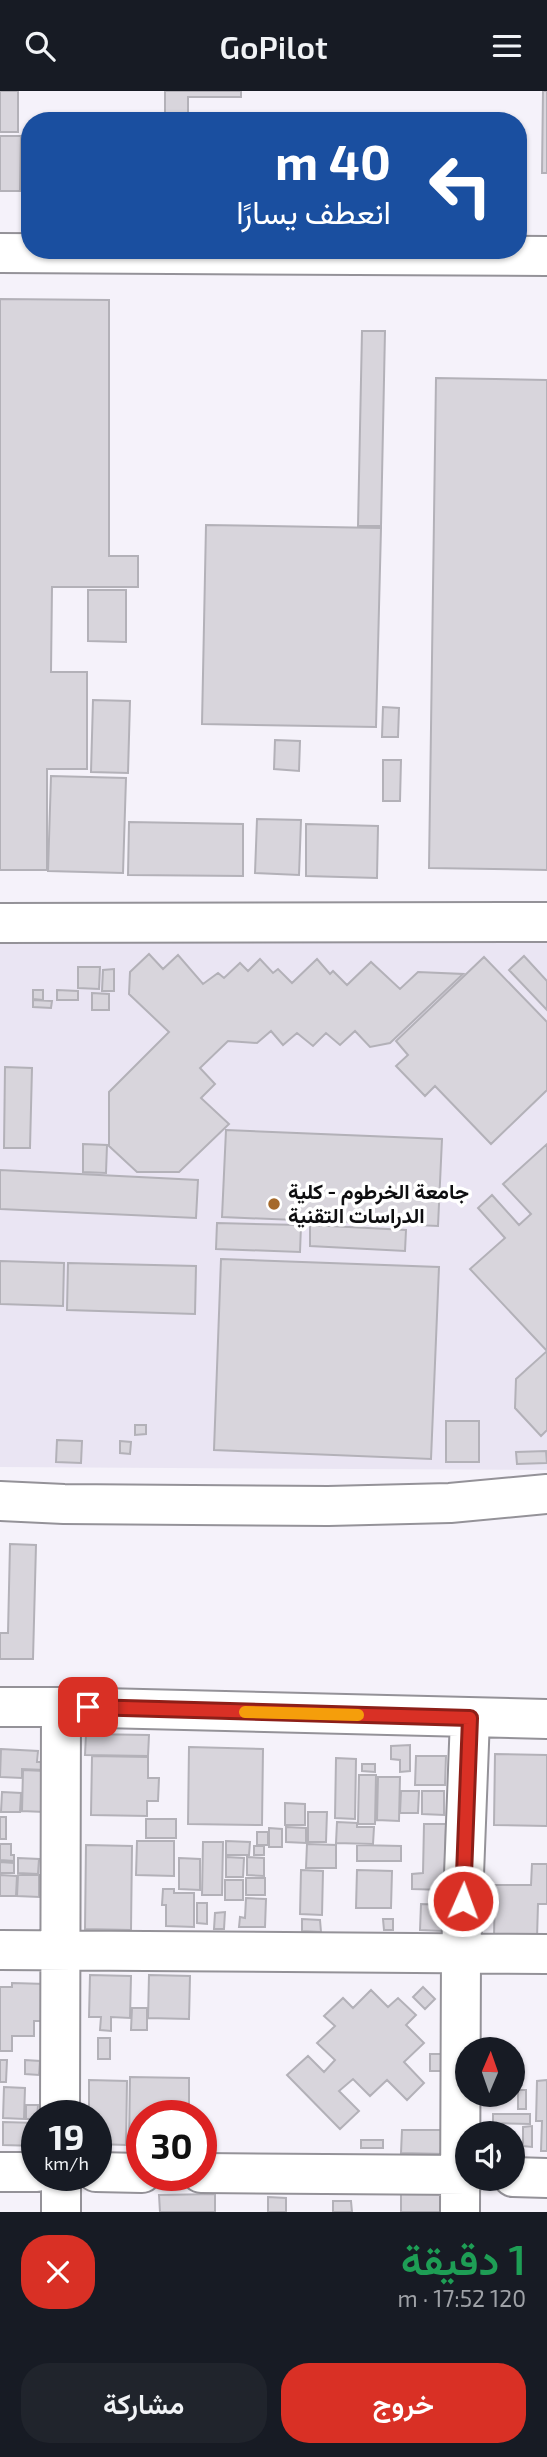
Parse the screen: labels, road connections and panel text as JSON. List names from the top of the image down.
{
  "places": ["جامعة الخرطوم - كلية الدراسات التقنية"],
  "north": "top",
  "page": {
    "header": "GoPilot",
    "turn": ["40 m", "انعطف يسارًا"],
    "speed": "19 km/h",
    "limit": "30",
    "heading": ["1 دقيقة", "120 m · 17:52"],
    "buttons": ["خروج", "مشاركة"]
  }
}
